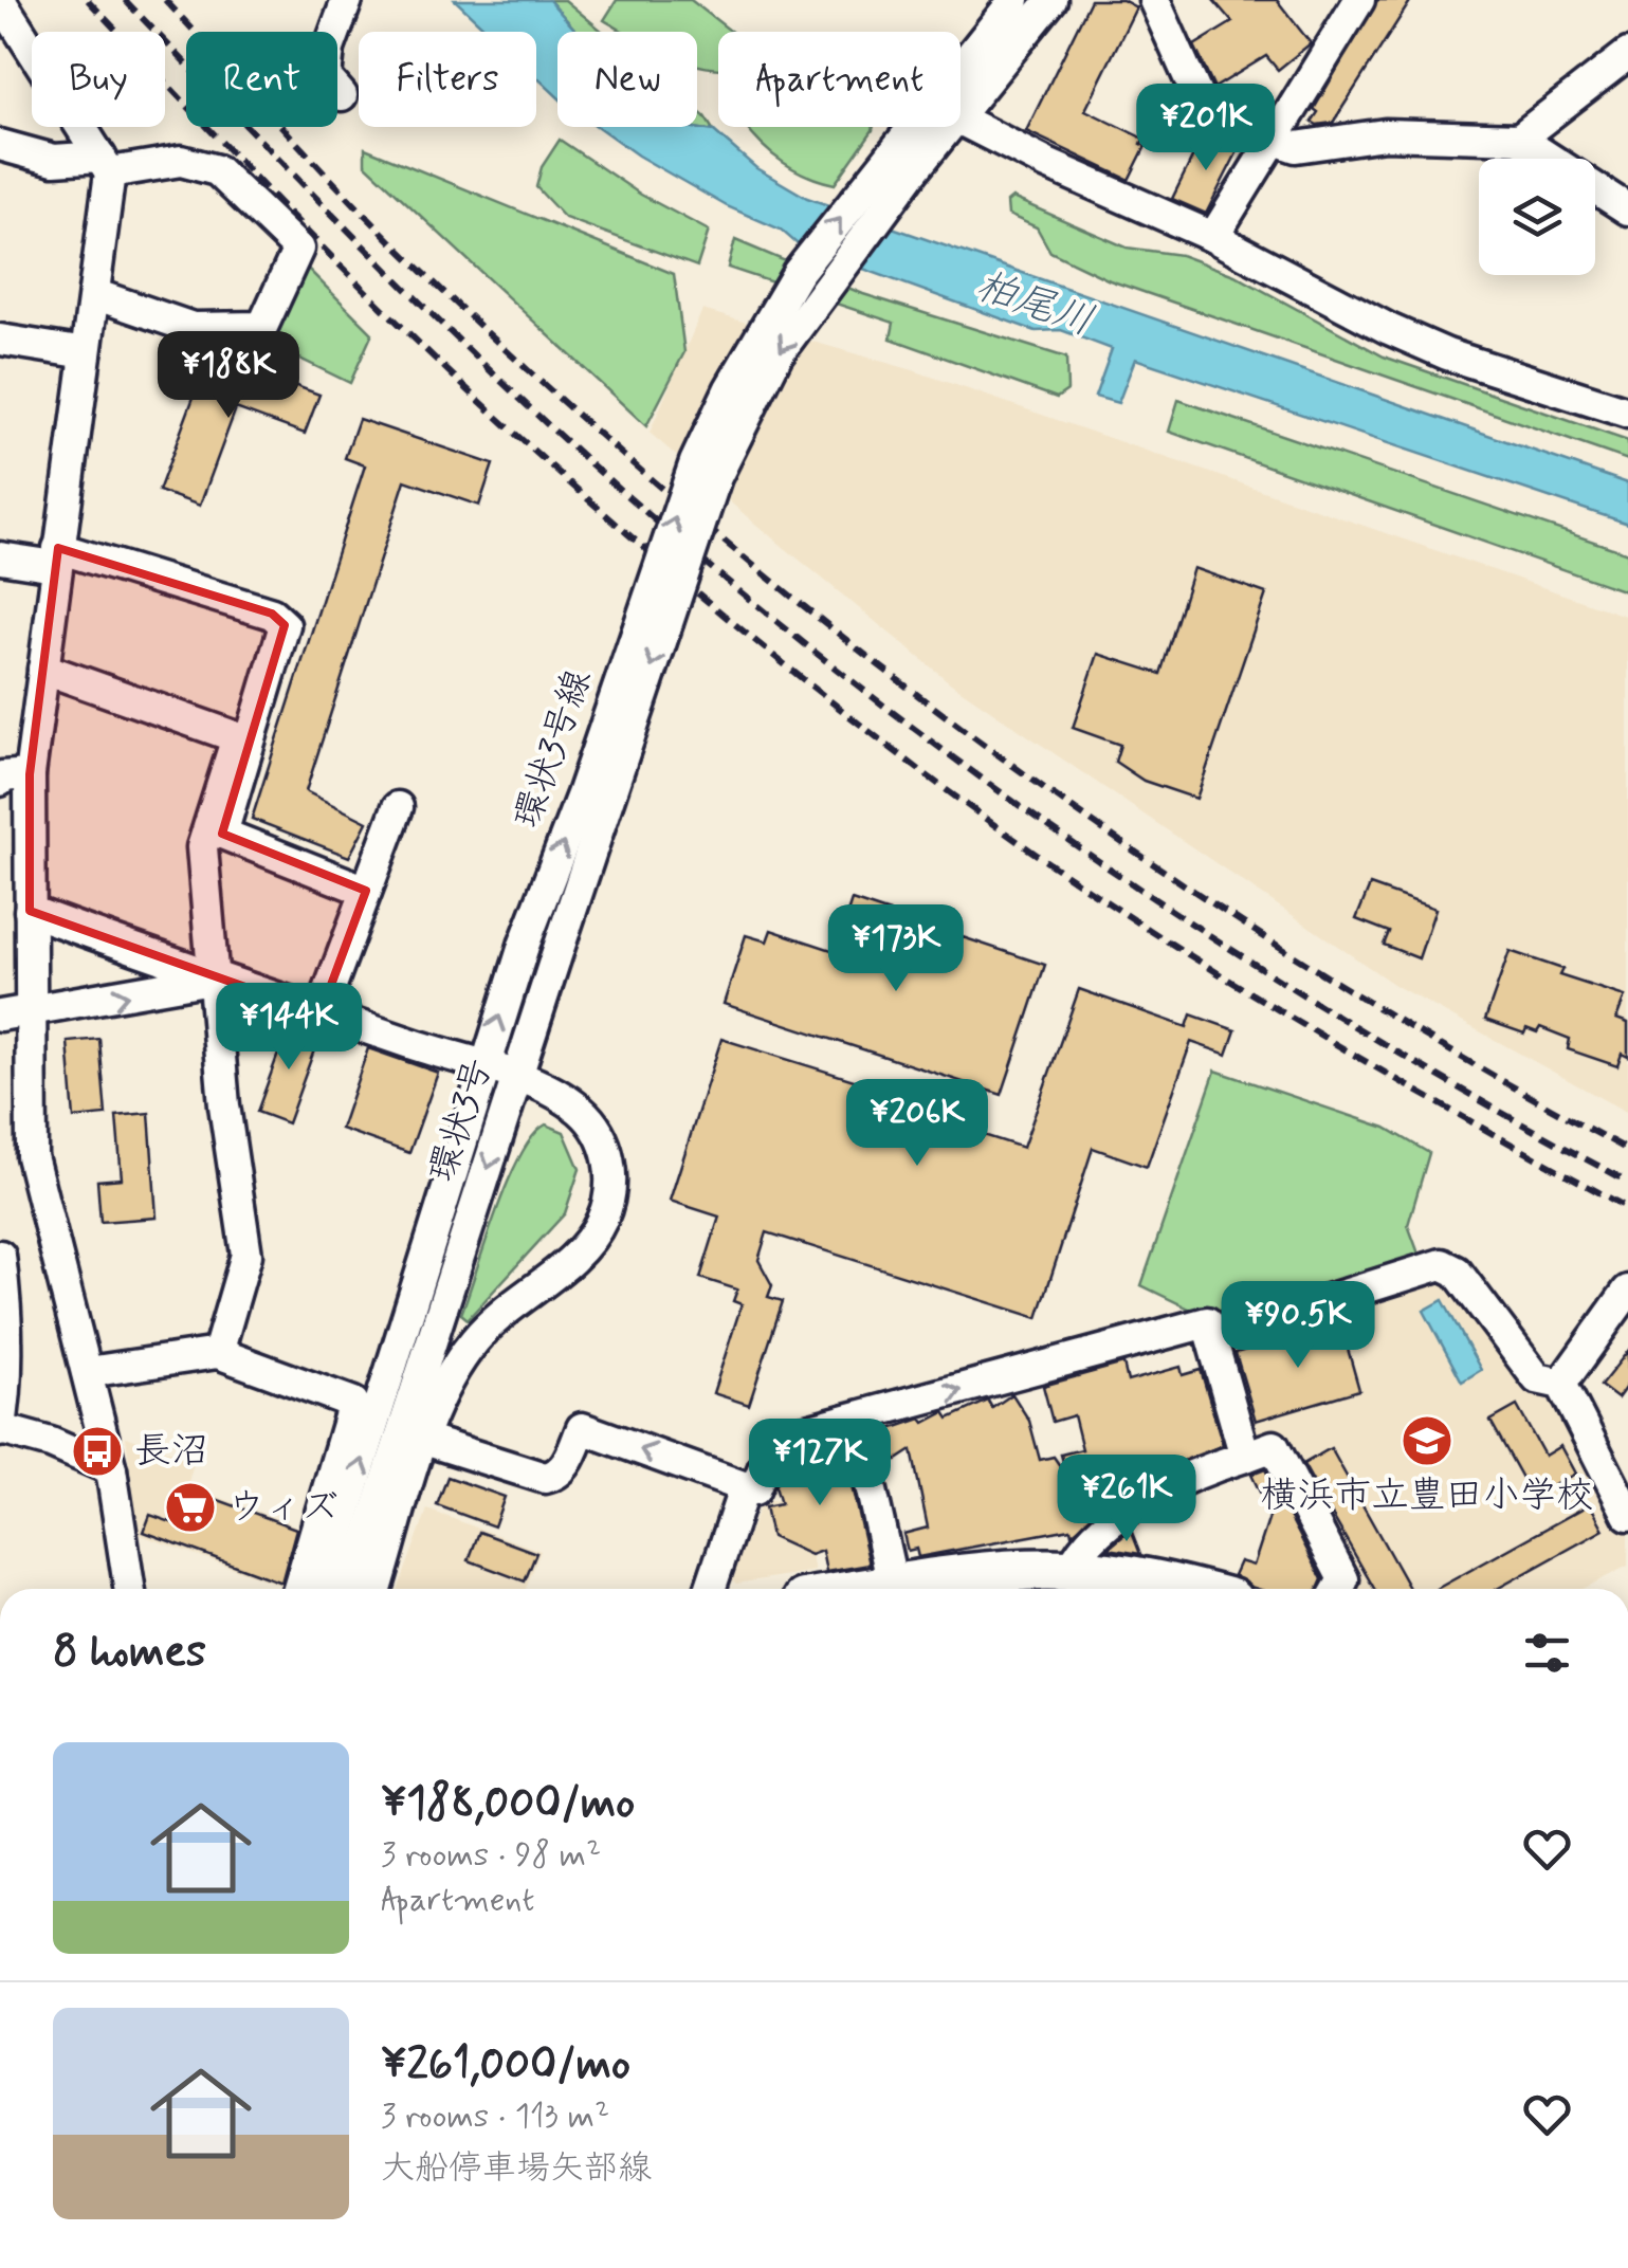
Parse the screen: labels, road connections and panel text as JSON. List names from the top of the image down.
{
  "streets": {
    "street": ["環状3号線", "環状3号"]
  },
  "crossings": [
    ["環状3号線", "環状3号"]
  ],
  "water": ["柏尾川"],
  "places": {
    "school or university": ["横浜市立豊田小学校"],
    "bus stop": ["長沼"],
    "supermarket": ["ウィズ"]
  },
  "page": {
    "chip": [
      "Buy",
      "Rent",
      "Filters",
      "New",
      "Apartment"
    ],
    "price": [
      "¥201K",
      "¥188K",
      "¥173K",
      "¥144K",
      "¥206K",
      "¥90.5K",
      "¥127K",
      "¥261K"
    ],
    "heading": "8 homes",
    "list": [
      {
        "name": "¥188,000/mo",
        "note": "3 rooms · 98 m² · Apartment"
      },
      {
        "name": "¥261,000/mo",
        "note": "3 rooms · 113 m² · 大船停車場矢部線"
      }
    ]
  }
}
